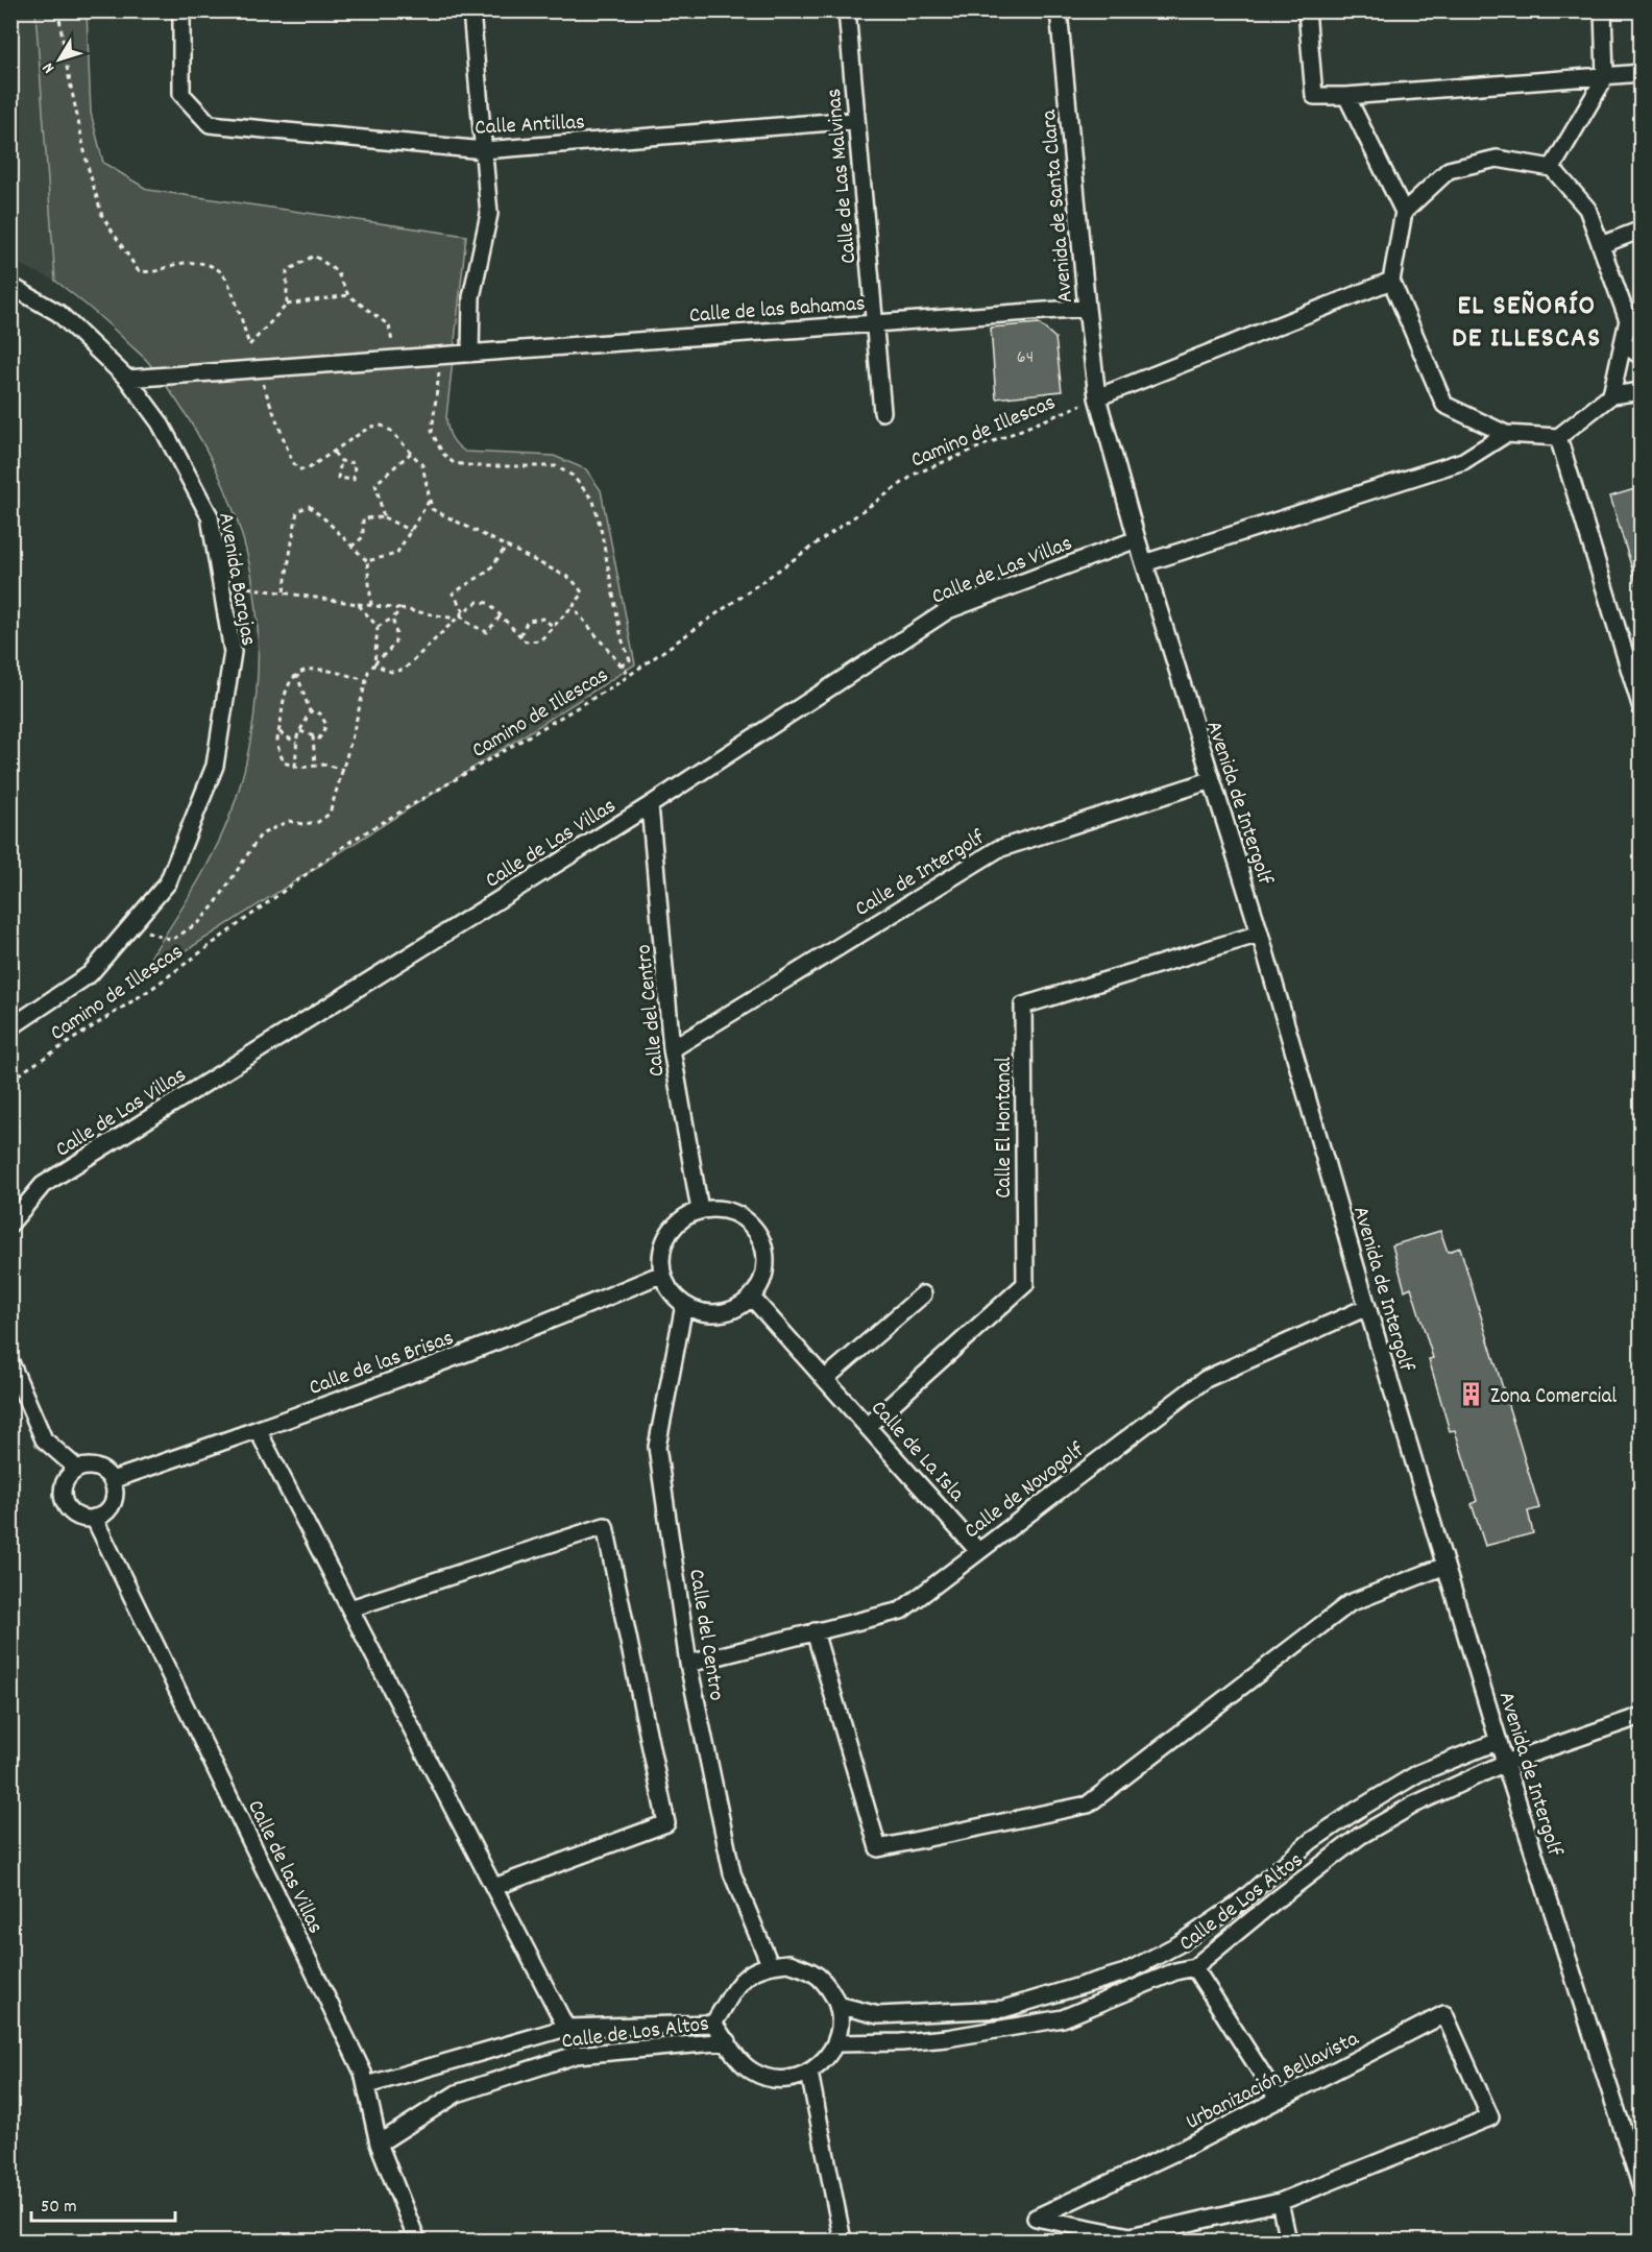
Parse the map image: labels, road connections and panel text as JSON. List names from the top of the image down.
{
  "streets": {
    "street": [
      "Calle Antillas",
      "Calle de Las Malvinas",
      "Avenida de Santa Clara",
      "Calle de las Bahamas",
      "Calle de Las Villas",
      "Avenida Barajas",
      "Avenida de Intergolf",
      "Calle de Intergolf",
      "Calle del Centro",
      "Calle El Hontanal",
      "Calle de las Brisas",
      "Calle de La Isla",
      "Calle de Novogolf",
      "Calle de las Villas",
      "Calle de Los Altos",
      "Urbanización Bellavista"
    ],
    "path": ["Camino de Illescas"]
  },
  "crossings": [
    ["Calle Antillas", "Calle de Las Malvinas"],
    ["Calle de Las Malvinas", "Calle de las Bahamas"],
    ["Avenida de Santa Clara", "Calle de las Bahamas"],
    ["Avenida de Santa Clara", "Camino de Illescas"],
    ["Avenida de Santa Clara", "Avenida de Intergolf"],
    ["Calle de las Bahamas", "Avenida Barajas"],
    ["Camino de Illescas", "Avenida de Intergolf"],
    ["Calle de Las Villas", "Avenida de Intergolf"],
    ["Calle de Las Villas", "Calle del Centro"],
    ["Avenida de Intergolf", "Calle de Intergolf"],
    ["Avenida de Intergolf", "Calle El Hontanal"],
    ["Avenida de Intergolf", "Calle de Novogolf"],
    ["Avenida de Intergolf", "Calle de Los Altos"],
    ["Calle de Intergolf", "Calle del Centro"],
    ["Calle del Centro", "Calle de las Brisas"],
    ["Calle del Centro", "Calle de La Isla"],
    ["Calle del Centro", "Calle de Novogolf"],
    ["Calle del Centro", "Calle de Los Altos"],
    ["Calle El Hontanal", "Calle de La Isla"],
    ["Calle de las Brisas", "Calle de La Isla"],
    ["Calle de las Brisas", "Calle de las Villas"],
    ["Calle de La Isla", "Calle de Novogolf"],
    ["Calle de las Villas", "Calle de Los Altos"]
  ],
  "districts": ["EL SEÑORÍO DE ILLESCAS"],
  "places": {
    "building": ["Zona Comercial"]
  },
  "house_numbers": ["64"],
  "scale_bar": "50 m",
  "north": "bottom left"
}
